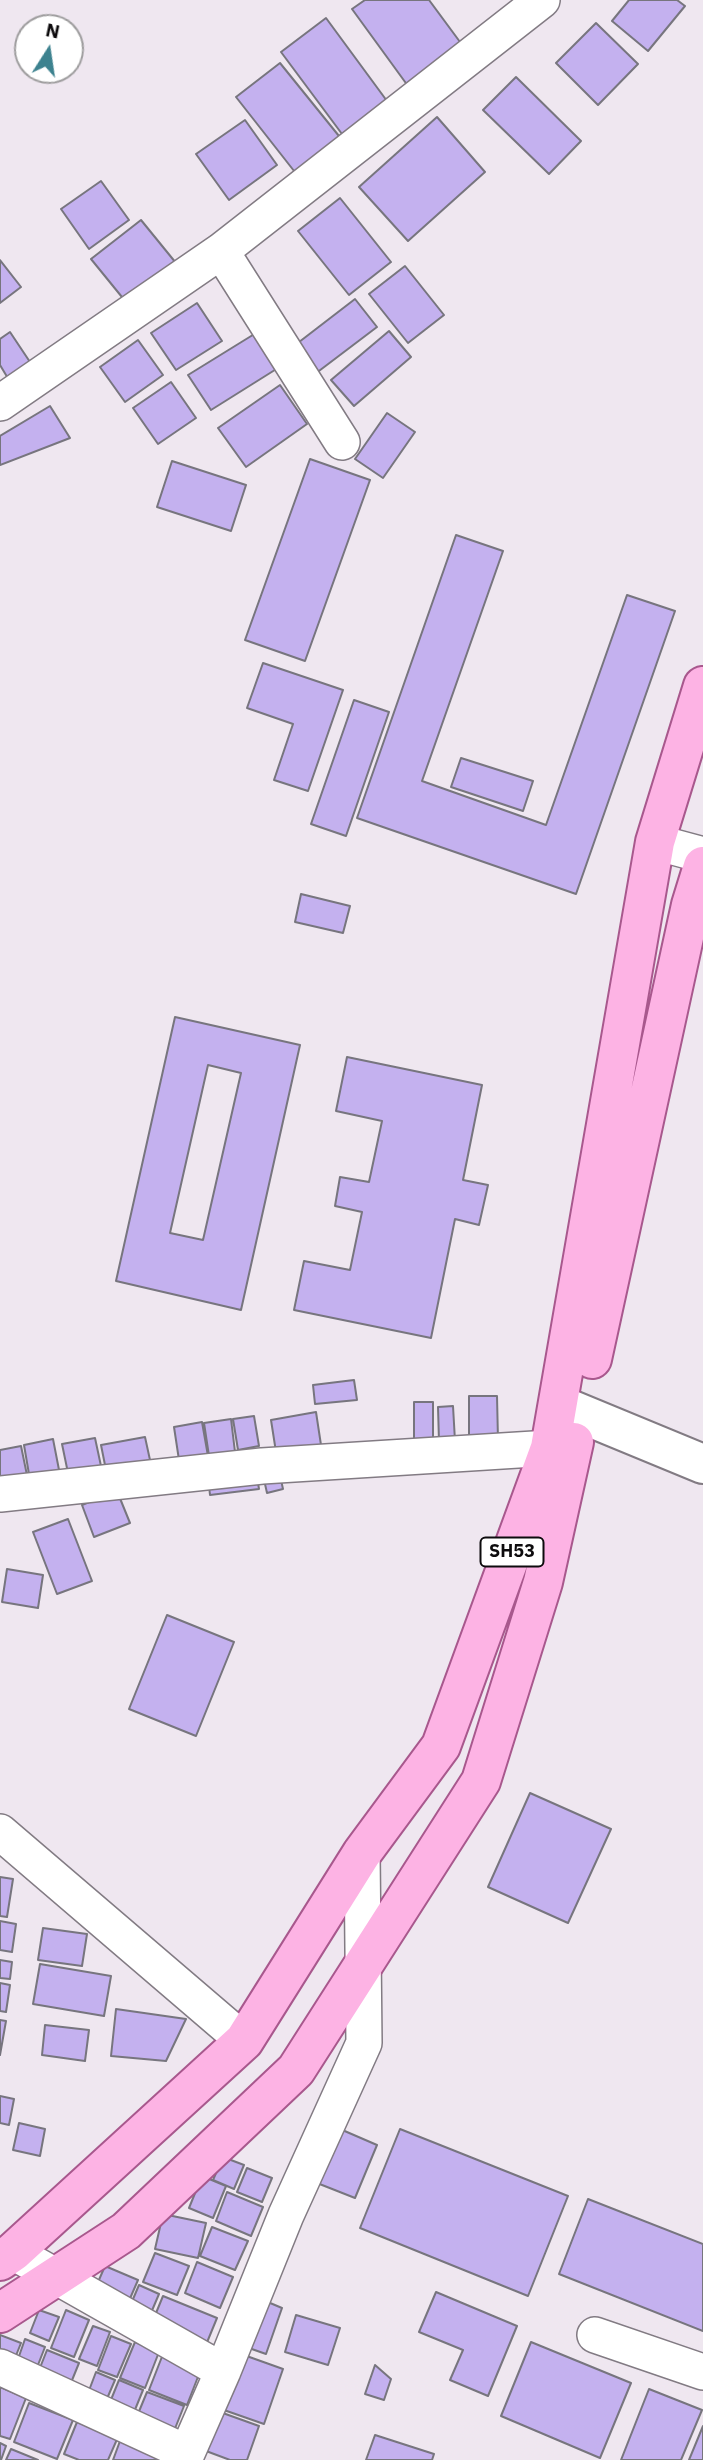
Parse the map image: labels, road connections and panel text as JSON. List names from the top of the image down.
{
  "streets": {
    "main road": ["SH53"]
  },
  "north": "top"
}
